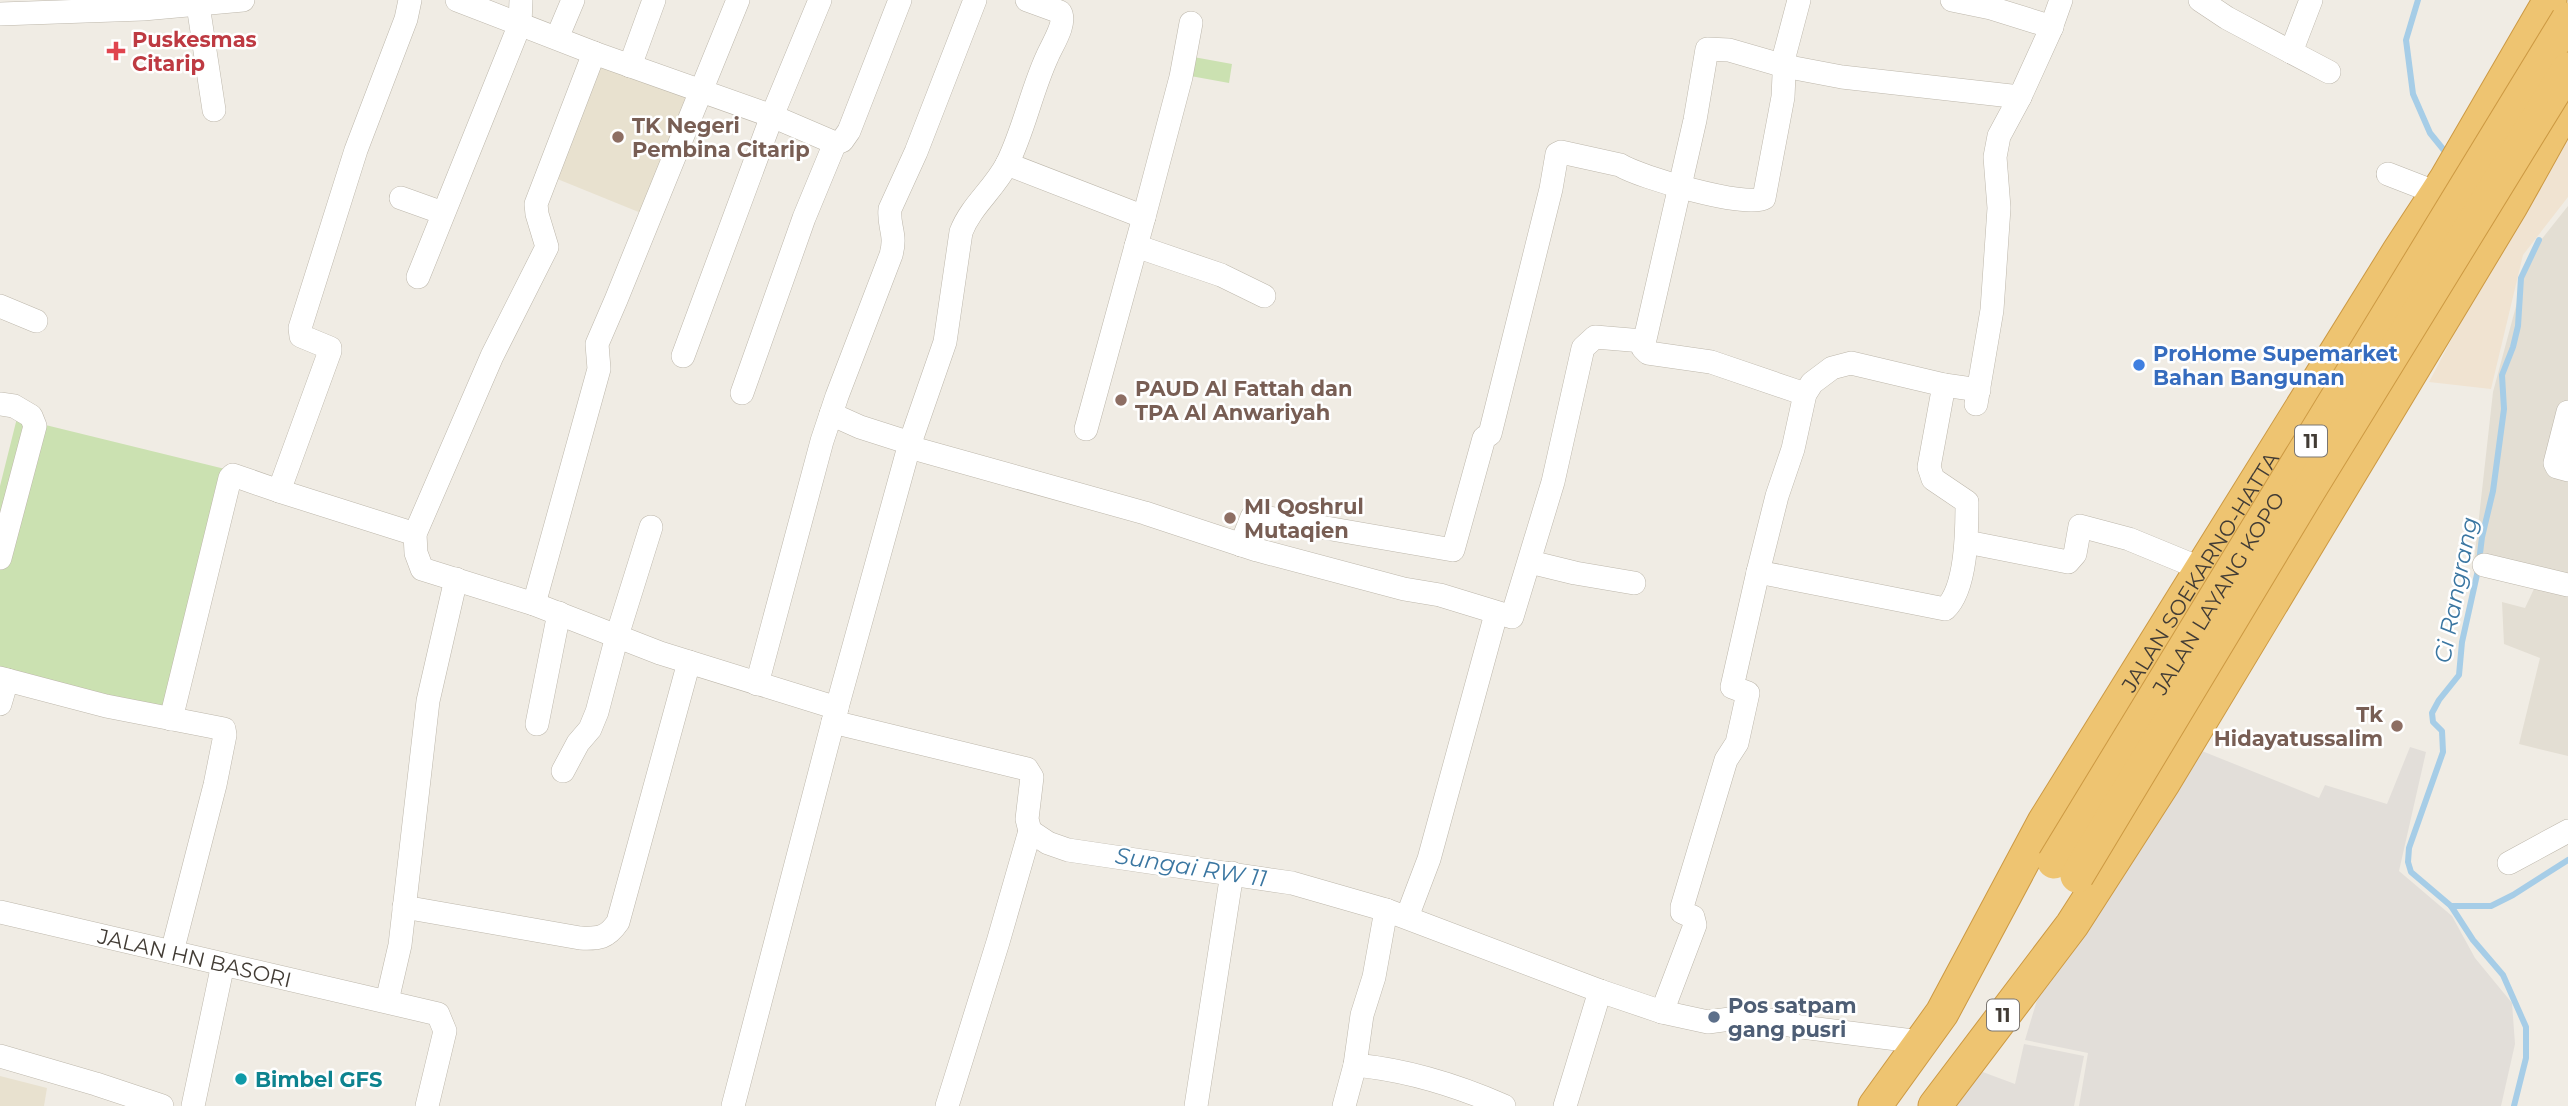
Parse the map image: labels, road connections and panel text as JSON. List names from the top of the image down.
{
  "streets": {
    "highway": ["11", "JALAN SOEKARNO-HATTA", "JALAN LAYANG KOPO"],
    "street": ["JALAN HN BASORI"]
  },
  "crossings": [
    ["JALAN SOEKARNO-HATTA", "JALAN LAYANG KOPO"]
  ],
  "water": ["Ci Rangrang", "Sungai RW 11"],
  "places": {
    "health": ["Puskesmas Citarip"],
    "other": [
      "TK Negeri Pembina Citarip",
      "ProHome Supemarket Bahan Bangunan",
      "PAUD Al Fattah dan TPA Al Anwariyah",
      "MI Qoshrul Mutaqien",
      "Tk Hidayatussalim",
      "Pos satpam gang pusri",
      "Bimbel GFS"
    ]
  }
}
